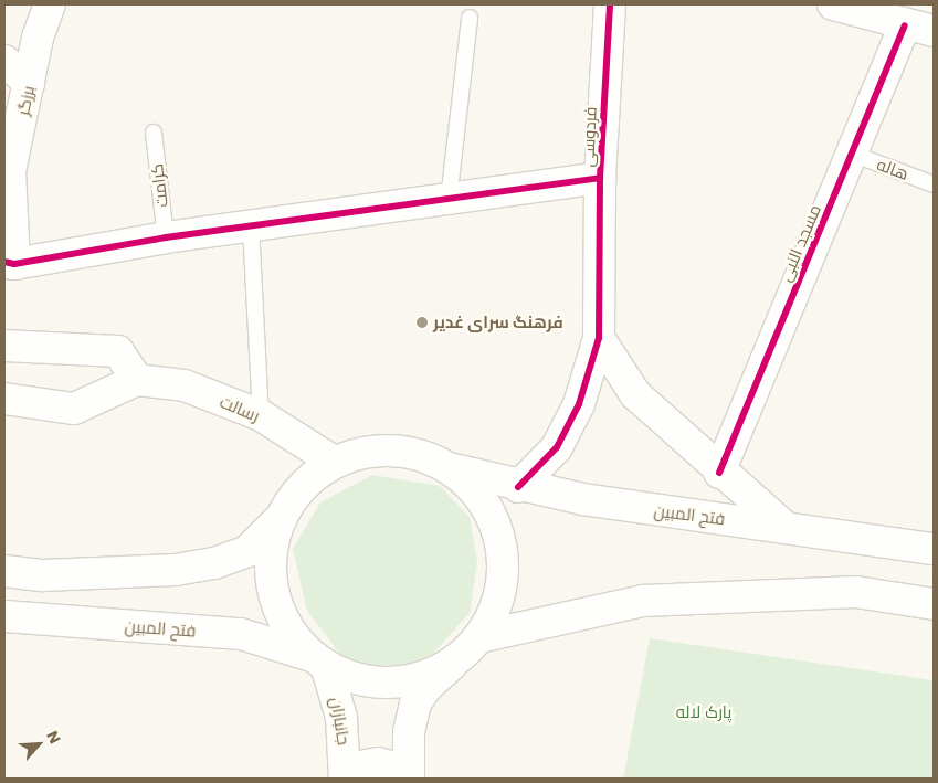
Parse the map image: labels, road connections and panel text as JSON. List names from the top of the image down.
{
  "streets": {
    "street": [
      "برزگر",
      "فردوسی",
      "مسجد النبی",
      "رسالت",
      "فتح المبین",
      "جانبازان"
    ],
    "lane": ["هاله", "کرامت"]
  },
  "crossings": [
    ["فردوسی", "فتح المبین"],
    ["هاله", "مسجد النبی"],
    ["رسالت", "فتح المبین"],
    ["فتح المبین", "جانبازان"]
  ],
  "parks": ["پارک لاله"],
  "places": ["فرهنگ سرای غدیر"],
  "north": "top right"
}
